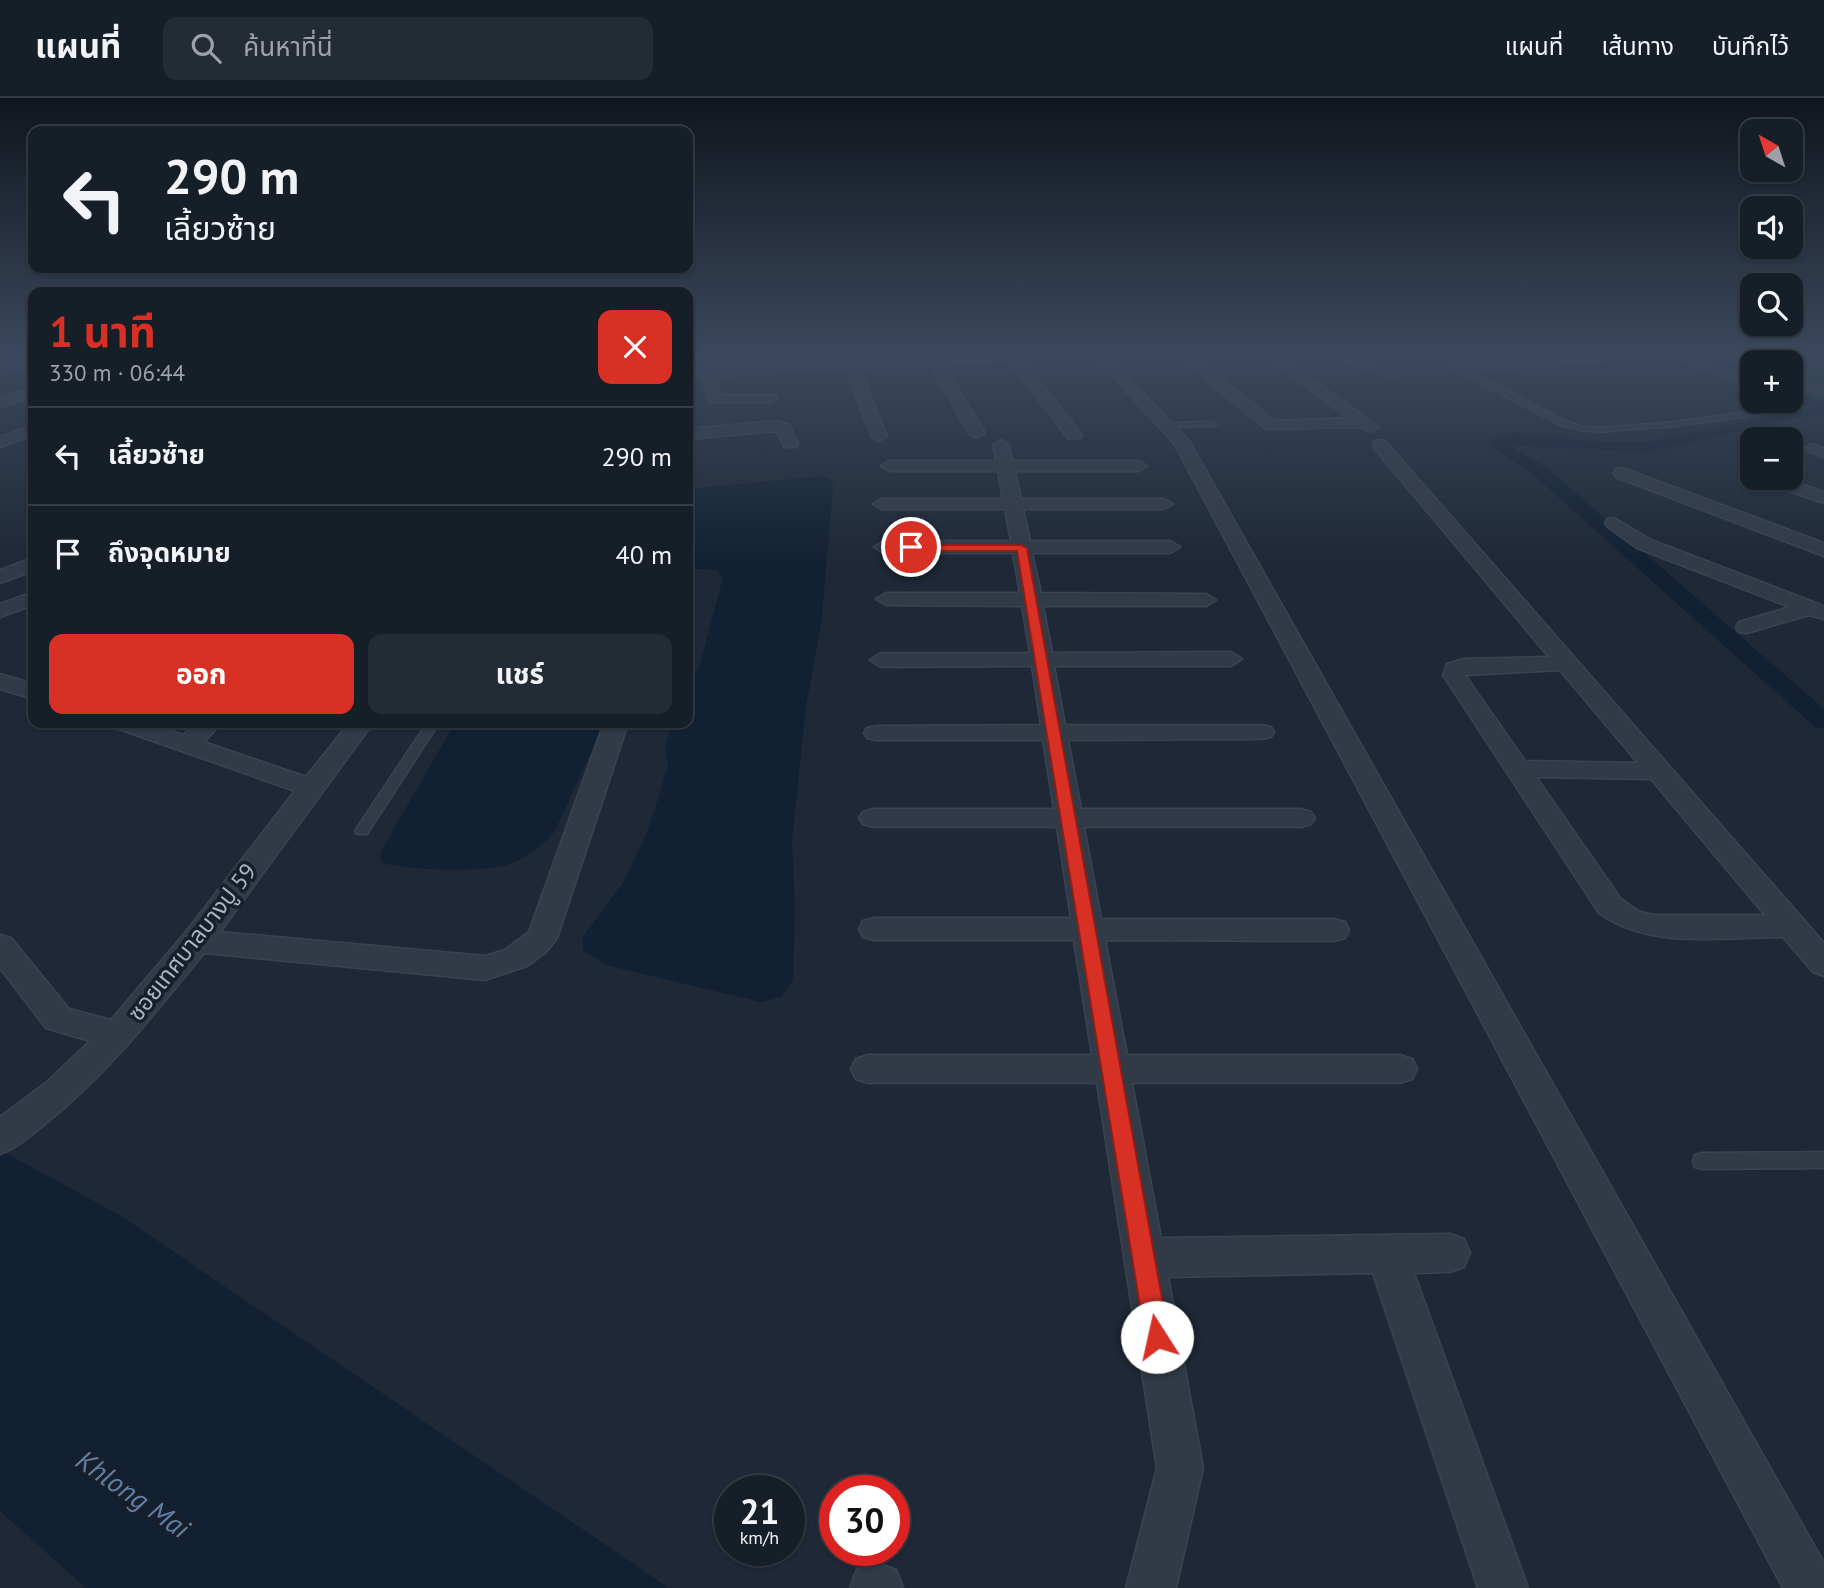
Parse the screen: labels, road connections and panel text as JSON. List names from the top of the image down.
{
  "streets": {
    "street": ["ซอยเทศบาลบางปู 59"]
  },
  "water": ["Khlong Mai"],
  "north": "top left",
  "page": {
    "header": "แผนที่",
    "search": "ค้นหาที่นี่",
    "nav": ["แผนที่", "เส้นทาง", "บันทึกไว้"],
    "map_buttons": ["+", "−"],
    "turn": ["290 m", "เลี้ยวซ้าย"],
    "heading": ["1 นาที", "330 m · 06:44"],
    "list": [
      {
        "name": "เลี้ยวซ้าย",
        "value": "290 m"
      },
      {
        "name": "ถึงจุดหมาย",
        "value": "40 m"
      }
    ],
    "buttons": ["ออก", "แชร์"],
    "speed": "21 km/h",
    "limit": "30"
  }
}
